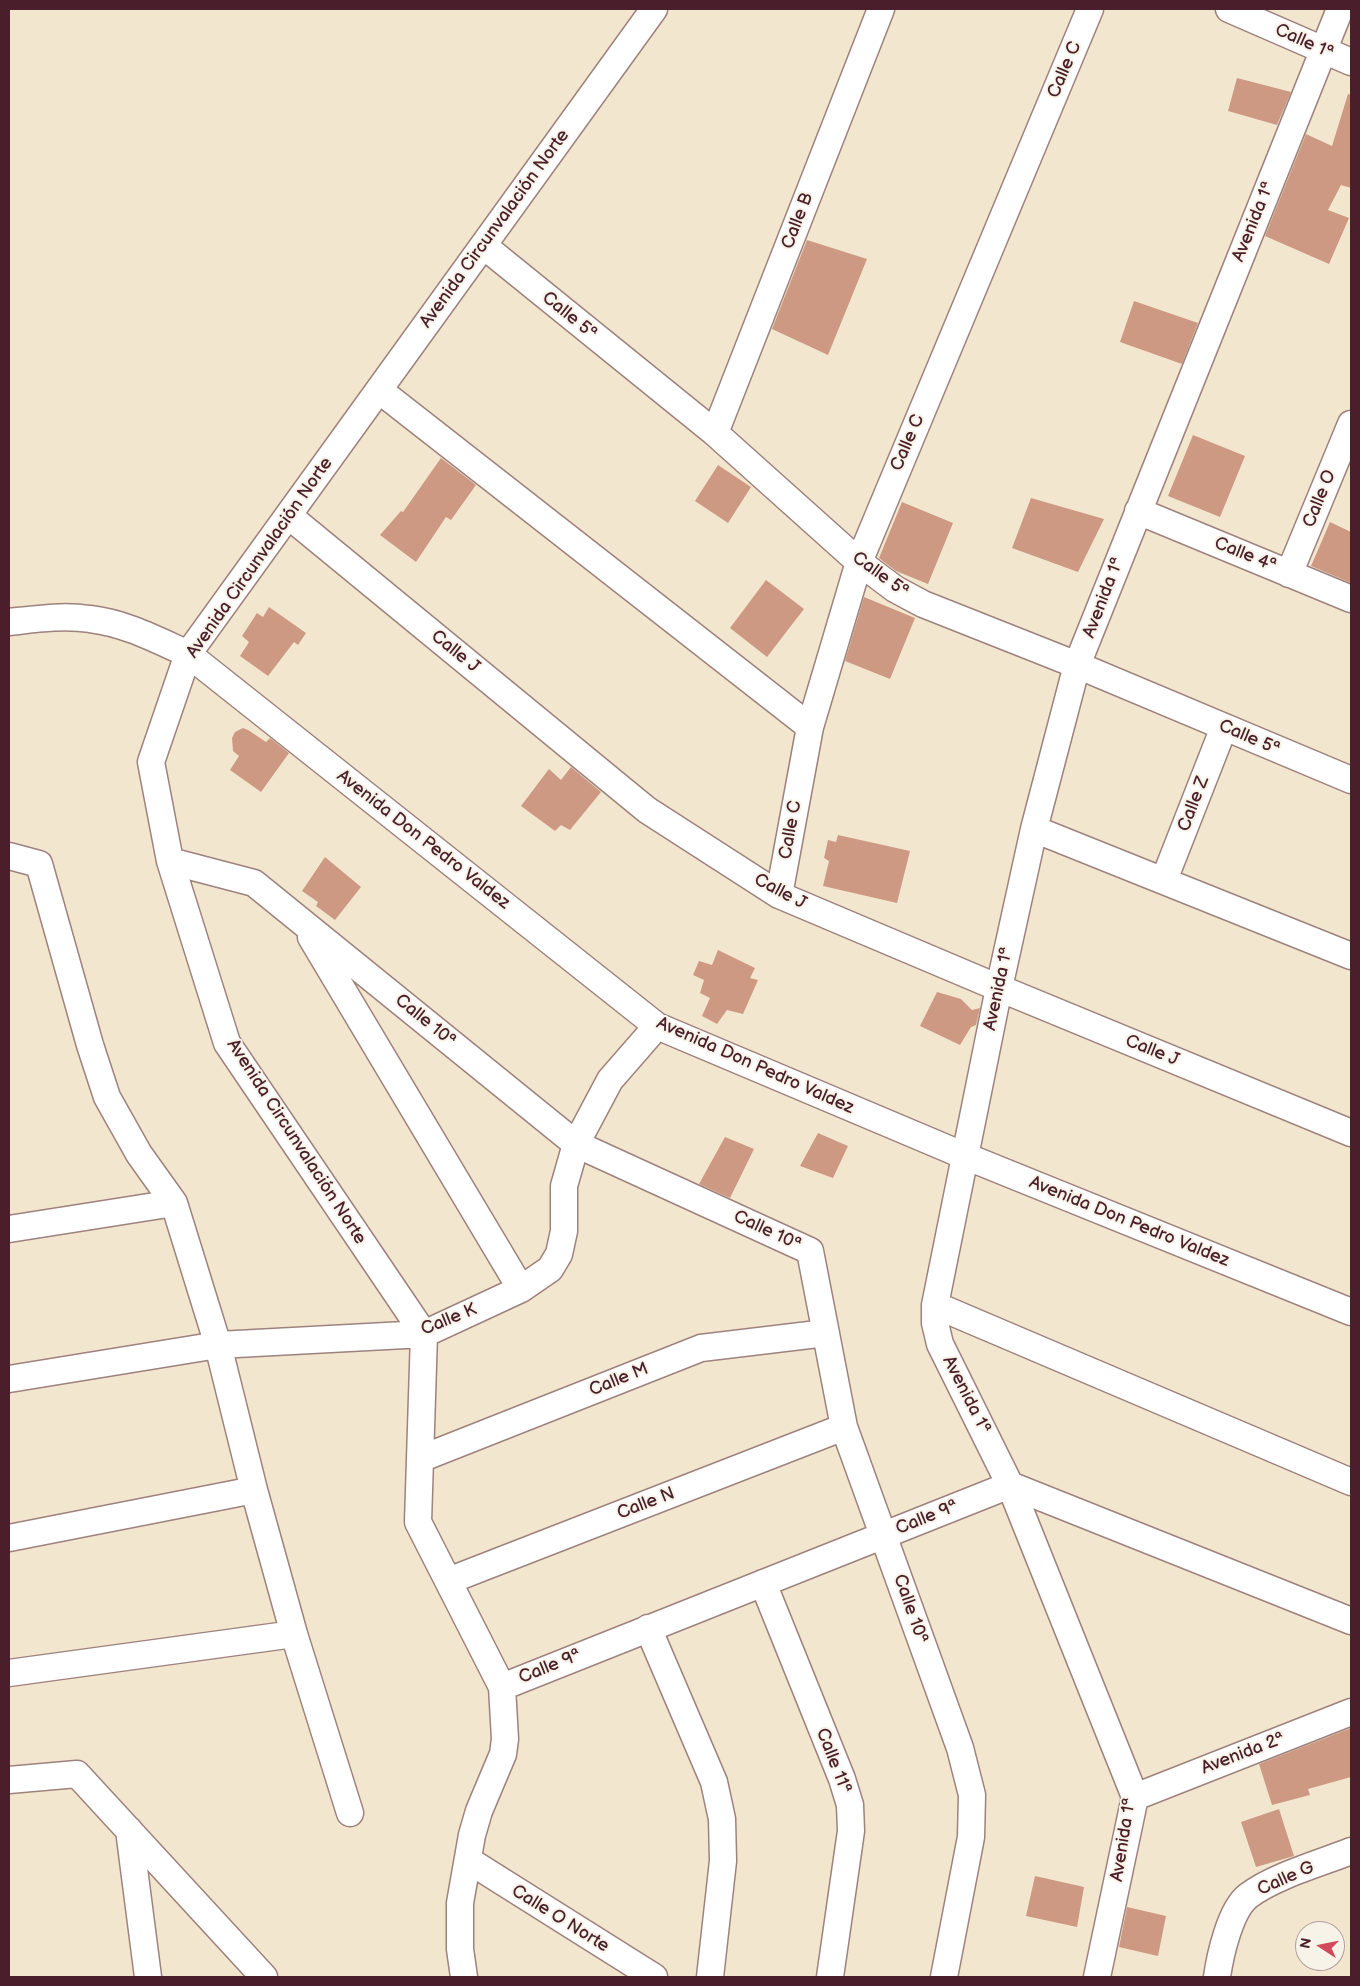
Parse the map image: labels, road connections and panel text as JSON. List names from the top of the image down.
{
  "streets": {
    "street": [
      "Calle 1ª",
      "Calle C",
      "Calle B",
      "Avenida 1ª",
      "Avenida Circunvalación Norte",
      "Calle 5ª",
      "Calle O",
      "Calle 4ª",
      "Calle J",
      "Calle Z",
      "Avenida Don Pedro Valdez",
      "Calle 10ª",
      "Calle K",
      "Calle M",
      "Calle N",
      "Calle 9ª",
      "Avenida 2ª",
      "Calle 11ª",
      "Calle G",
      "Calle O Norte"
    ]
  },
  "crossings": [
    ["Calle 1ª", "Avenida 1ª"],
    ["Calle C", "Calle 5ª"],
    ["Calle C", "Calle J"],
    ["Calle B", "Calle 5ª"],
    ["Avenida 1ª", "Calle 5ª"],
    ["Avenida 1ª", "Calle 4ª"],
    ["Avenida 1ª", "Calle J"],
    ["Avenida 1ª", "Avenida Don Pedro Valdez"],
    ["Avenida 1ª", "Calle 9ª"],
    ["Avenida 1ª", "Avenida 2ª"],
    ["Avenida Circunvalación Norte", "Calle 5ª"],
    ["Avenida Circunvalación Norte", "Calle J"],
    ["Avenida Circunvalación Norte", "Avenida Don Pedro Valdez"],
    ["Avenida Circunvalación Norte", "Calle 10ª"],
    ["Avenida Circunvalación Norte", "Calle K"],
    ["Calle 5ª", "Calle Z"],
    ["Calle O", "Calle 4ª"],
    ["Avenida Don Pedro Valdez", "Calle K"],
    ["Calle 10ª", "Calle K"],
    ["Calle 10ª", "Calle M"],
    ["Calle 10ª", "Calle N"],
    ["Calle 10ª", "Calle 9ª"],
    ["Calle 9ª", "Calle 11ª"]
  ],
  "north": "left"
}
